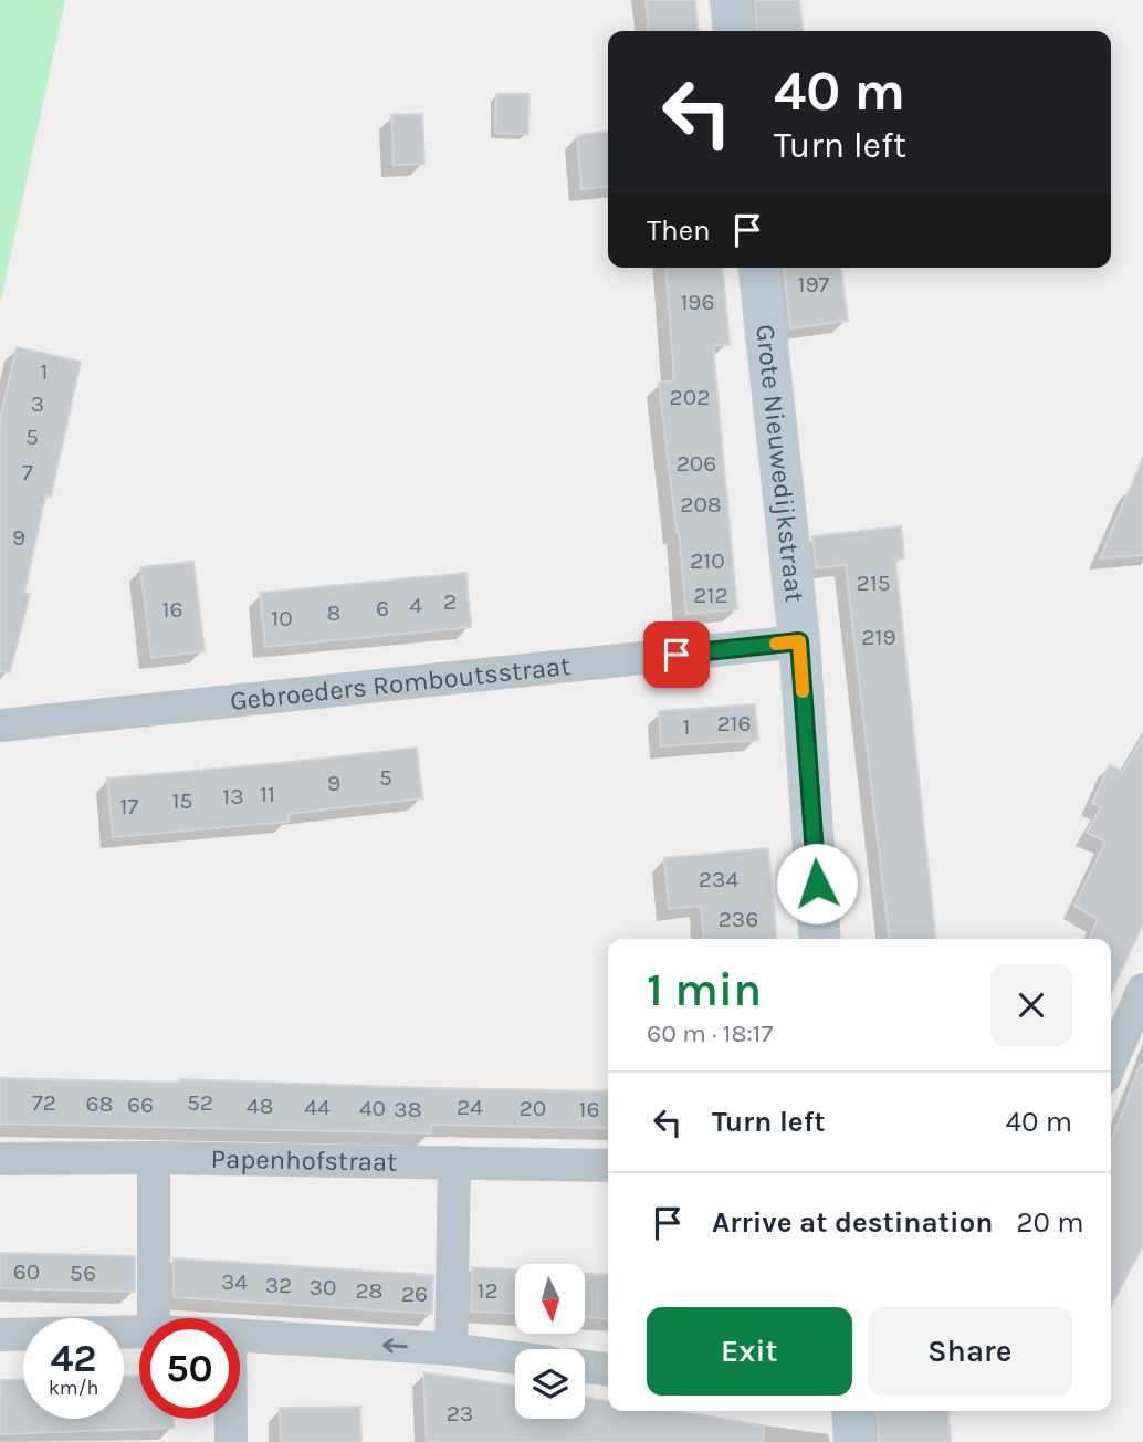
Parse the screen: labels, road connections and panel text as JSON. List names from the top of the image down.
{
  "streets": {
    "main road": ["Grote Nieuwedijkstraat"],
    "street": ["Gebroeders Romboutsstraat", "Papenhofstraat"]
  },
  "crossings": [
    ["Grote Nieuwedijkstraat", "Gebroeders Romboutsstraat"]
  ],
  "house_numbers": [
    "197",
    "196",
    "1",
    "202",
    "3",
    "5",
    "206",
    "7",
    "208",
    "9",
    "210",
    "215",
    "212",
    "2",
    "4",
    "6",
    "16",
    "8",
    "10",
    "219",
    "216",
    "1",
    "5",
    "9",
    "11",
    "13",
    "15",
    "17",
    "234",
    "236",
    "72",
    "52",
    "68",
    "66",
    "48",
    "44",
    "24",
    "40",
    "20",
    "38",
    "16",
    "60",
    "56",
    "34",
    "32",
    "30",
    "28",
    "12",
    "26",
    "23"
  ],
  "north": "bottom",
  "page": {
    "turn": ["40 m", "Turn left"],
    "then": "Then",
    "heading": ["1 min", "60 m · 18:17"],
    "list": [
      {
        "name": "Turn left",
        "value": "40 m"
      },
      {
        "name": "Arrive at destination",
        "value": "20 m"
      }
    ],
    "buttons": ["Exit", "Share"],
    "speed": "42 km/h",
    "limit": "50"
  }
}
